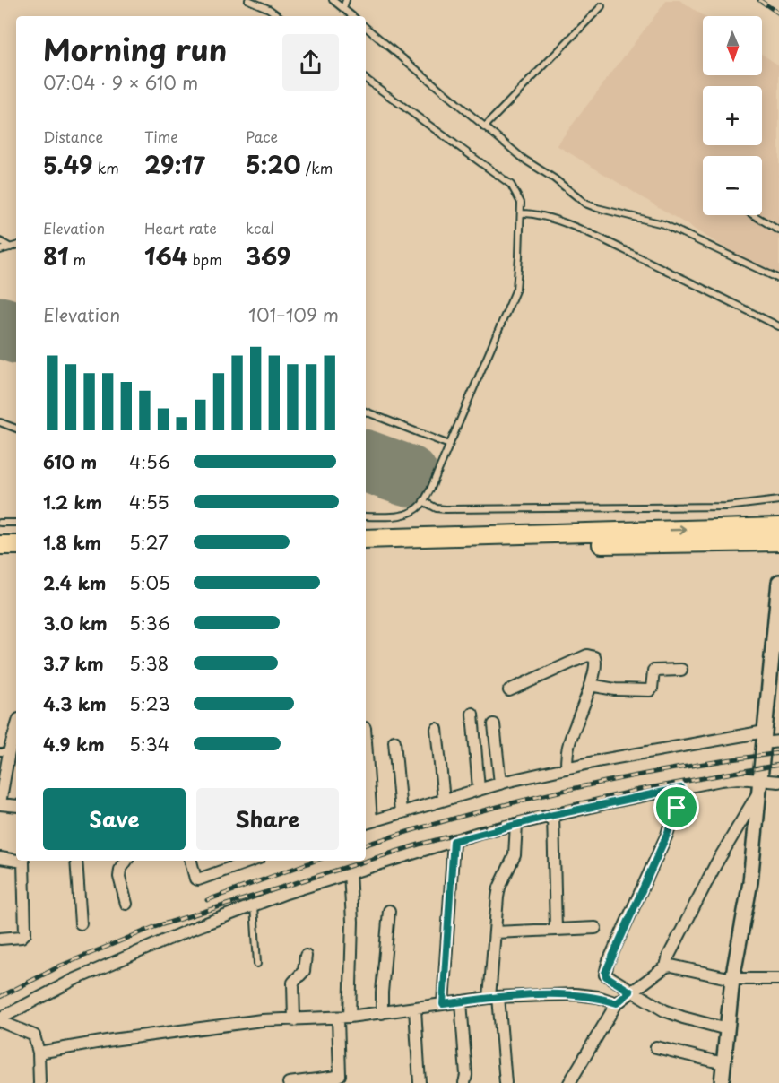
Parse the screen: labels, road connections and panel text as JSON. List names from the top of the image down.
{
  "north": "bottom",
  "page": {
    "map_buttons": ["+", "−"],
    "heading": ["Morning run", "07:04 · 9 × 610 m"],
    "stats": [
      ["Distance", "5.49 km"],
      ["Time", "29:17"],
      ["Pace", "5:20 /km"],
      ["Elevation", "81 m"],
      ["Heart rate", "164 bpm"],
      ["kcal", "369"]
    ],
    "chart": ["Elevation", "101–109 m"],
    "list": [
      {
        "name": "610 m",
        "note": "4:56"
      },
      {
        "name": "1.2 km",
        "note": "4:55"
      },
      {
        "name": "1.8 km",
        "note": "5:27"
      },
      {
        "name": "2.4 km",
        "note": "5:05"
      },
      {
        "name": "3.0 km",
        "note": "5:36"
      },
      {
        "name": "3.7 km",
        "note": "5:38"
      },
      {
        "name": "4.3 km",
        "note": "5:23"
      },
      {
        "name": "4.9 km",
        "note": "5:34"
      }
    ],
    "buttons": ["Save", "Share"]
  }
}
